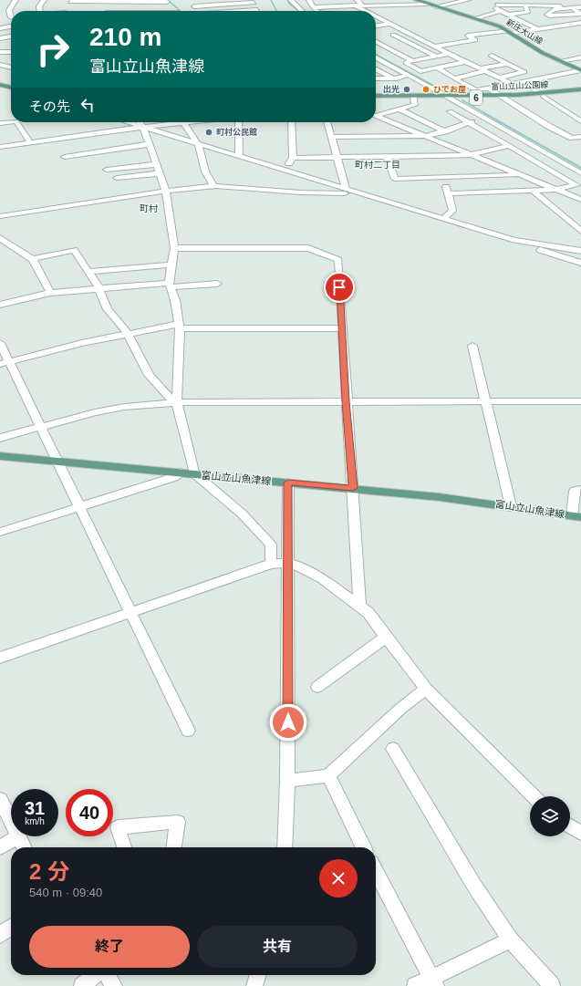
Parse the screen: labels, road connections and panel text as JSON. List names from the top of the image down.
{
  "streets": {
    "main road": [
      "新庄大山線",
      "富山立山公園線",
      "6",
      "富山立山魚津線"
    ]
  },
  "districts": ["町村二丁目", "町村"],
  "places": ["出光", "ひでお屋", "町村公民館"],
  "page": {
    "turn": ["210 m", "富山立山魚津線"],
    "then": "その先",
    "speed": "31 km/h",
    "limit": "40",
    "heading": ["2 分", "540 m · 09:40"],
    "buttons": ["終了", "共有"]
  }
}
